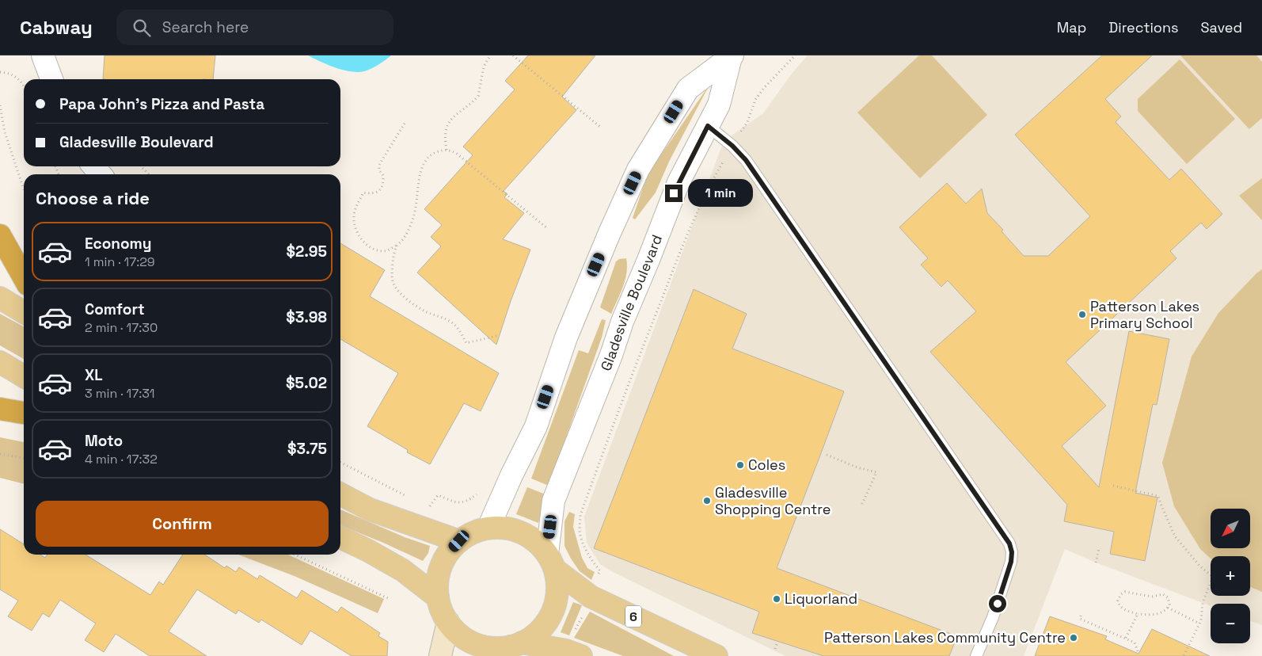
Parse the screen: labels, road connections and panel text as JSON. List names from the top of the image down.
{
  "streets": {
    "main road": ["6"],
    "street": ["Gladesville Boulevard"]
  },
  "crossings": [
    ["Gladesville Boulevard", "6"]
  ],
  "places": [
    "Patterson Lakes Primary School",
    "Coles",
    "Gladesville Shopping Centre",
    "Liquorland",
    "Patterson Lakes Community Centre"
  ],
  "north": "bottom left",
  "page": {
    "header": "Cabway",
    "search": "Search here",
    "nav": ["Map", "Directions", "Saved"],
    "banner": ["Papa John's Pizza and Pasta", "Gladesville Boulevard"],
    "heading": "Choose a ride",
    "bubble": "1 min",
    "list": [
      {
        "name": "Economy",
        "note": "1 min · 17:29",
        "value": "$2.95"
      },
      {
        "name": "Comfort",
        "note": "2 min · 17:30",
        "value": "$3.98"
      },
      {
        "name": "XL",
        "note": "3 min · 17:31",
        "value": "$5.02"
      },
      {
        "name": "Moto",
        "note": "4 min · 17:32",
        "value": "$3.75"
      }
    ],
    "buttons": "Confirm",
    "map_buttons": ["+", "−"]
  }
}
